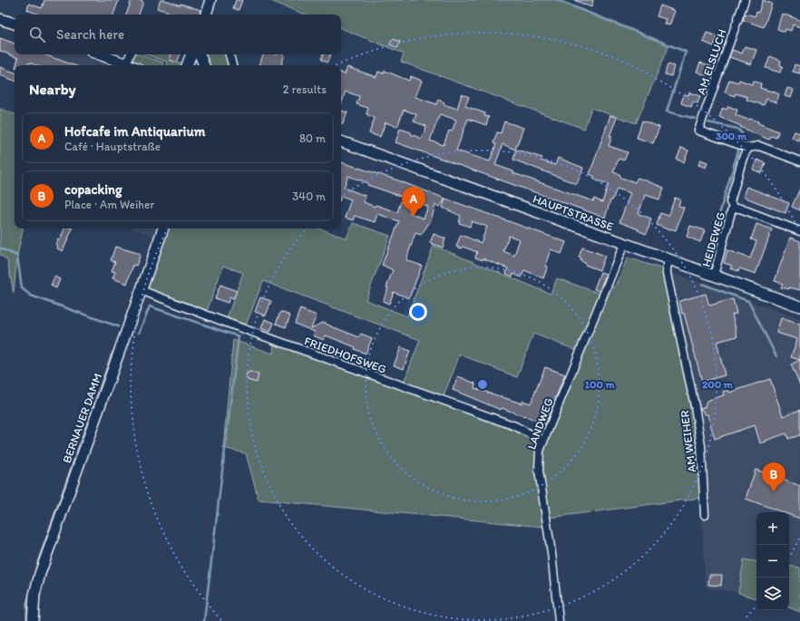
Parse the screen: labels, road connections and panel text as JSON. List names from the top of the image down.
{
  "streets": {
    "main road": ["HAUPTSTRASSE", "BERNAUER DAMM"],
    "street": [
      "AM ELSLUCH",
      "HEIDEWEG",
      "FRIEDHOFSWEG",
      "LANDWEG",
      "AM WEIHER"
    ]
  },
  "crossings": [
    ["AM ELSLUCH", "HEIDEWEG"],
    ["HAUPTSTRASSE", "HEIDEWEG"],
    ["HAUPTSTRASSE", "LANDWEG"],
    ["HAUPTSTRASSE", "AM WEIHER"],
    ["FRIEDHOFSWEG", "BERNAUER DAMM"],
    ["FRIEDHOFSWEG", "LANDWEG"]
  ],
  "page": {
    "search": "Search here",
    "heading": ["Nearby", "2 results"],
    "list": [
      {
        "mark": "A",
        "name": "Hofcafe im Antiquarium",
        "note": "Café · Hauptstraße",
        "value": "80 m"
      },
      {
        "mark": "B",
        "name": "copacking",
        "note": "Place · Am Weiher",
        "value": "340 m"
      }
    ],
    "pins": ["A", "B"],
    "map_buttons": ["+", "−"]
  },
  "rings": ["300 m", "100 m", "200 m"]
}
